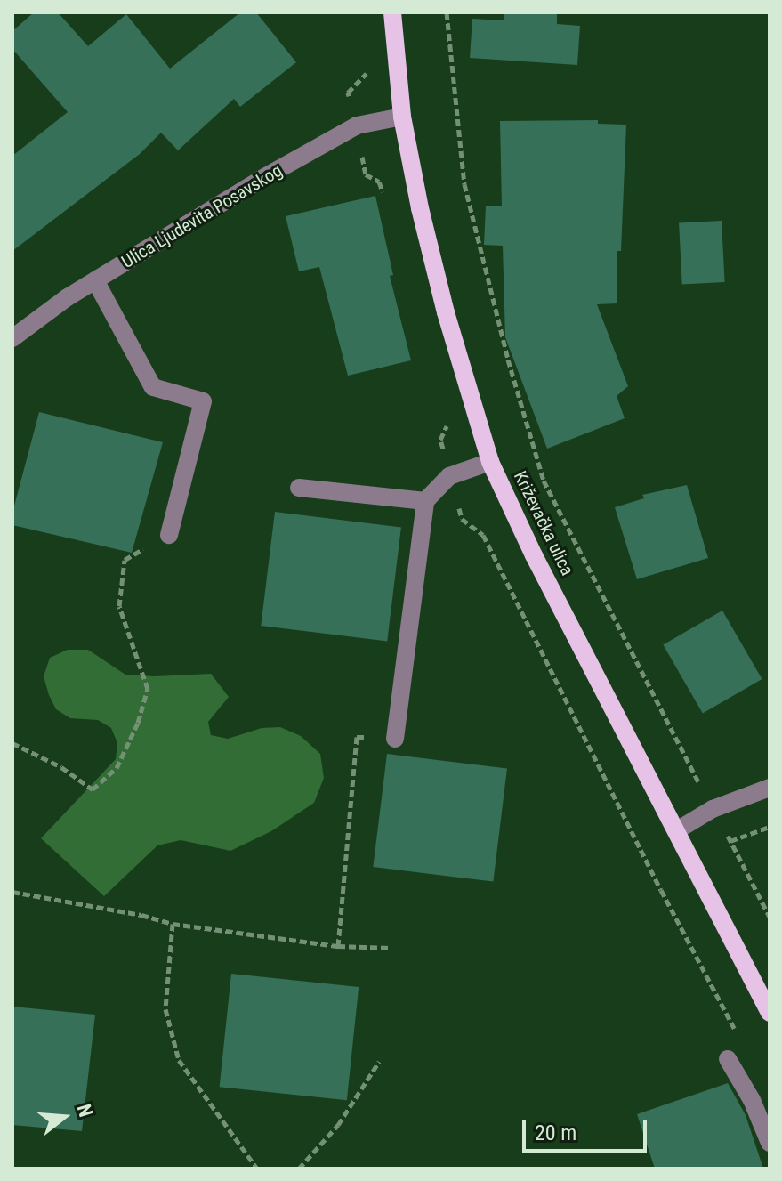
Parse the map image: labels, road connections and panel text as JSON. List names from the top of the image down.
{
  "streets": {
    "main road": ["Križevačka ulica"],
    "street": ["Ulica Ljudevita Posavskog"]
  },
  "crossings": [
    ["Ulica Ljudevita Posavskog", "Križevačka ulica"]
  ],
  "scale_bar": "20 m",
  "north": "right"
}
